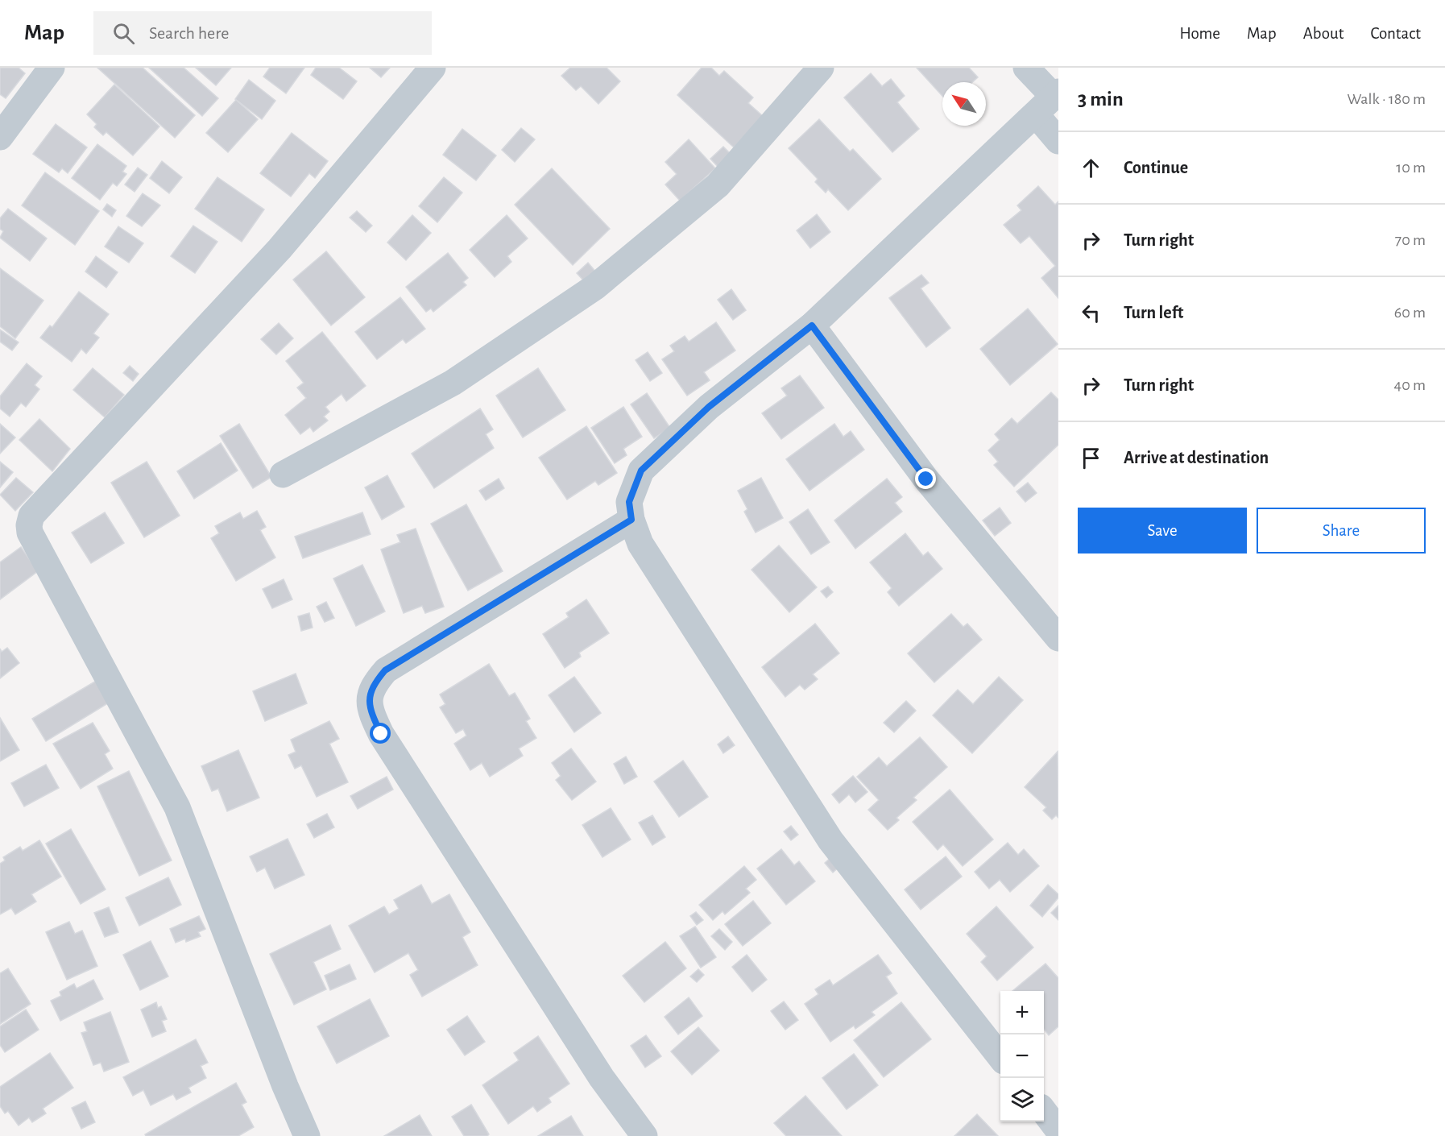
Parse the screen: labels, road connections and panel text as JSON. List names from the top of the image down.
{
  "north": "top left",
  "page": {
    "header": "Map",
    "search": "Search here",
    "nav": [
      "Home",
      "Map",
      "About",
      "Contact"
    ],
    "heading": ["3 min", "Walk · 180 m"],
    "list": [
      ["Continue", "10 m"],
      ["Turn right", "70 m"],
      ["Turn left", "60 m"],
      ["Turn right", "40 m"],
      "Arrive at destination"
    ],
    "buttons": ["Save", "Share"],
    "map_buttons": ["+", "−"]
  }
}
